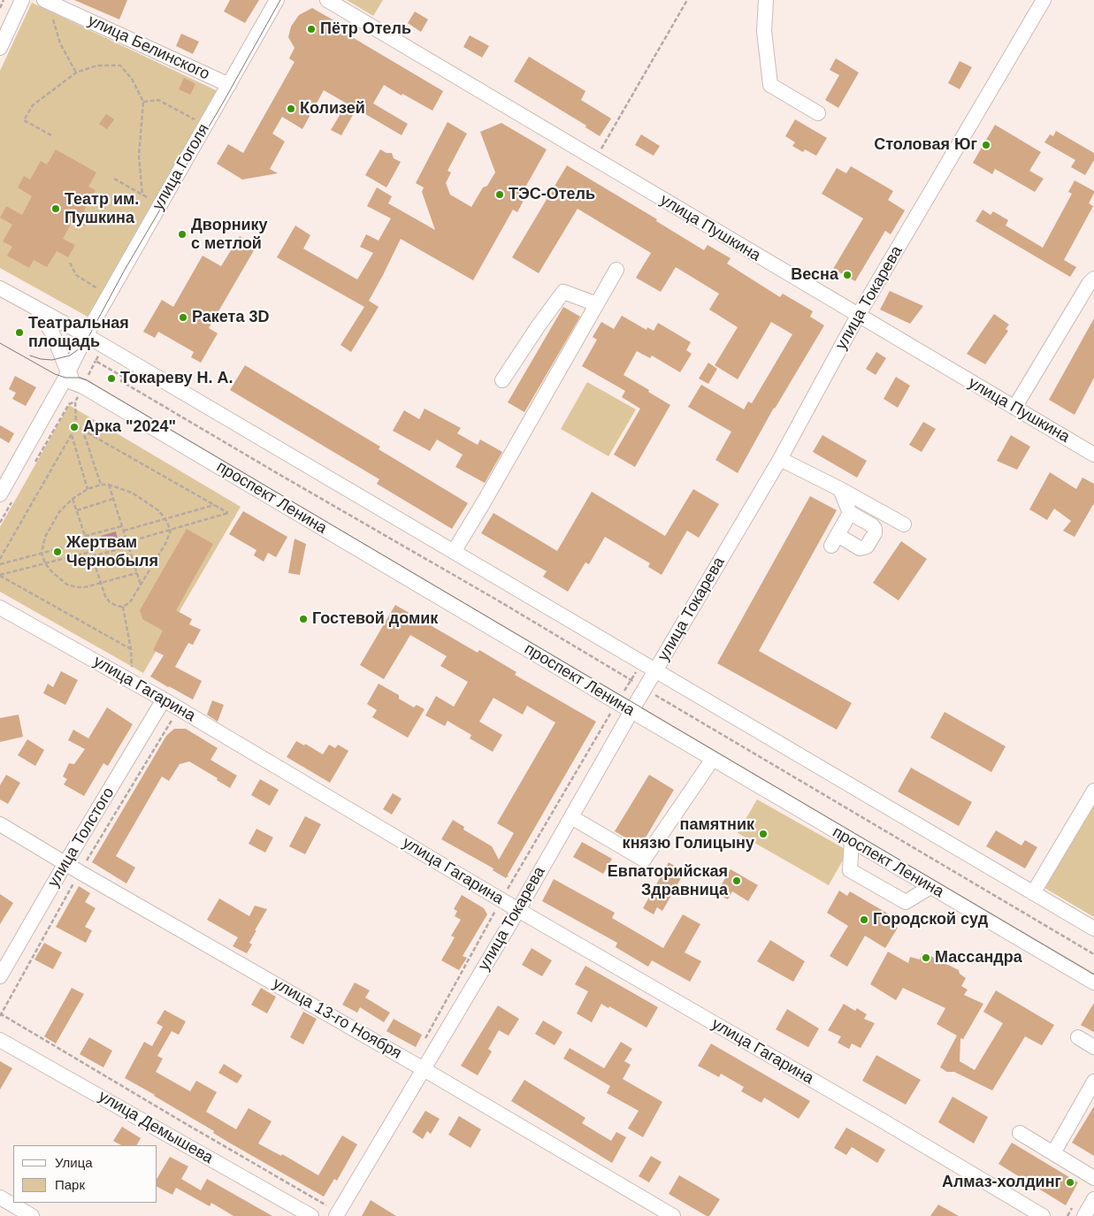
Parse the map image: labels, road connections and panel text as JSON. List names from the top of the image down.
{
  "streets": {
    "street": [
      "улица Белинского",
      "улица Гоголя",
      "улица Пушкина",
      "улица Токарева",
      "проспект Ленина",
      "улица Гагарина",
      "улица Толстого",
      "улица 13-го Ноября",
      "улица Демышева"
    ]
  },
  "crossings": [
    ["улица Белинского", "улица Гоголя"],
    ["улица Гоголя", "проспект Ленина"],
    ["улица Пушкина", "улица Токарева"],
    ["улица Токарева", "проспект Ленина"],
    ["улица Токарева", "улица Гагарина"],
    ["улица Токарева", "улица 13-го Ноября"],
    ["улица Токарева", "улица Демышева"],
    ["улица Гагарина", "улица Толстого"],
    ["улица Толстого", "улица 13-го Ноября"]
  ],
  "places": [
    "Пётр Отель",
    "Колизей",
    "Столовая Юг",
    "ТЭС-Отель",
    "Театр им. Пушкина",
    "Дворнику с метлой",
    "Весна",
    "Ракета 3D",
    "Театральная площадь",
    "Токареву Н. А.",
    "Арка \"2024\"",
    "Жертвам Чернобыля",
    "Гостевой домик",
    "памятник князю Голицыну",
    "Евпаторийская Здравница",
    "Городской суд",
    "Массандра",
    "Алмаз-холдинг"
  ],
  "legend": ["Улица", "Парк"]
}
